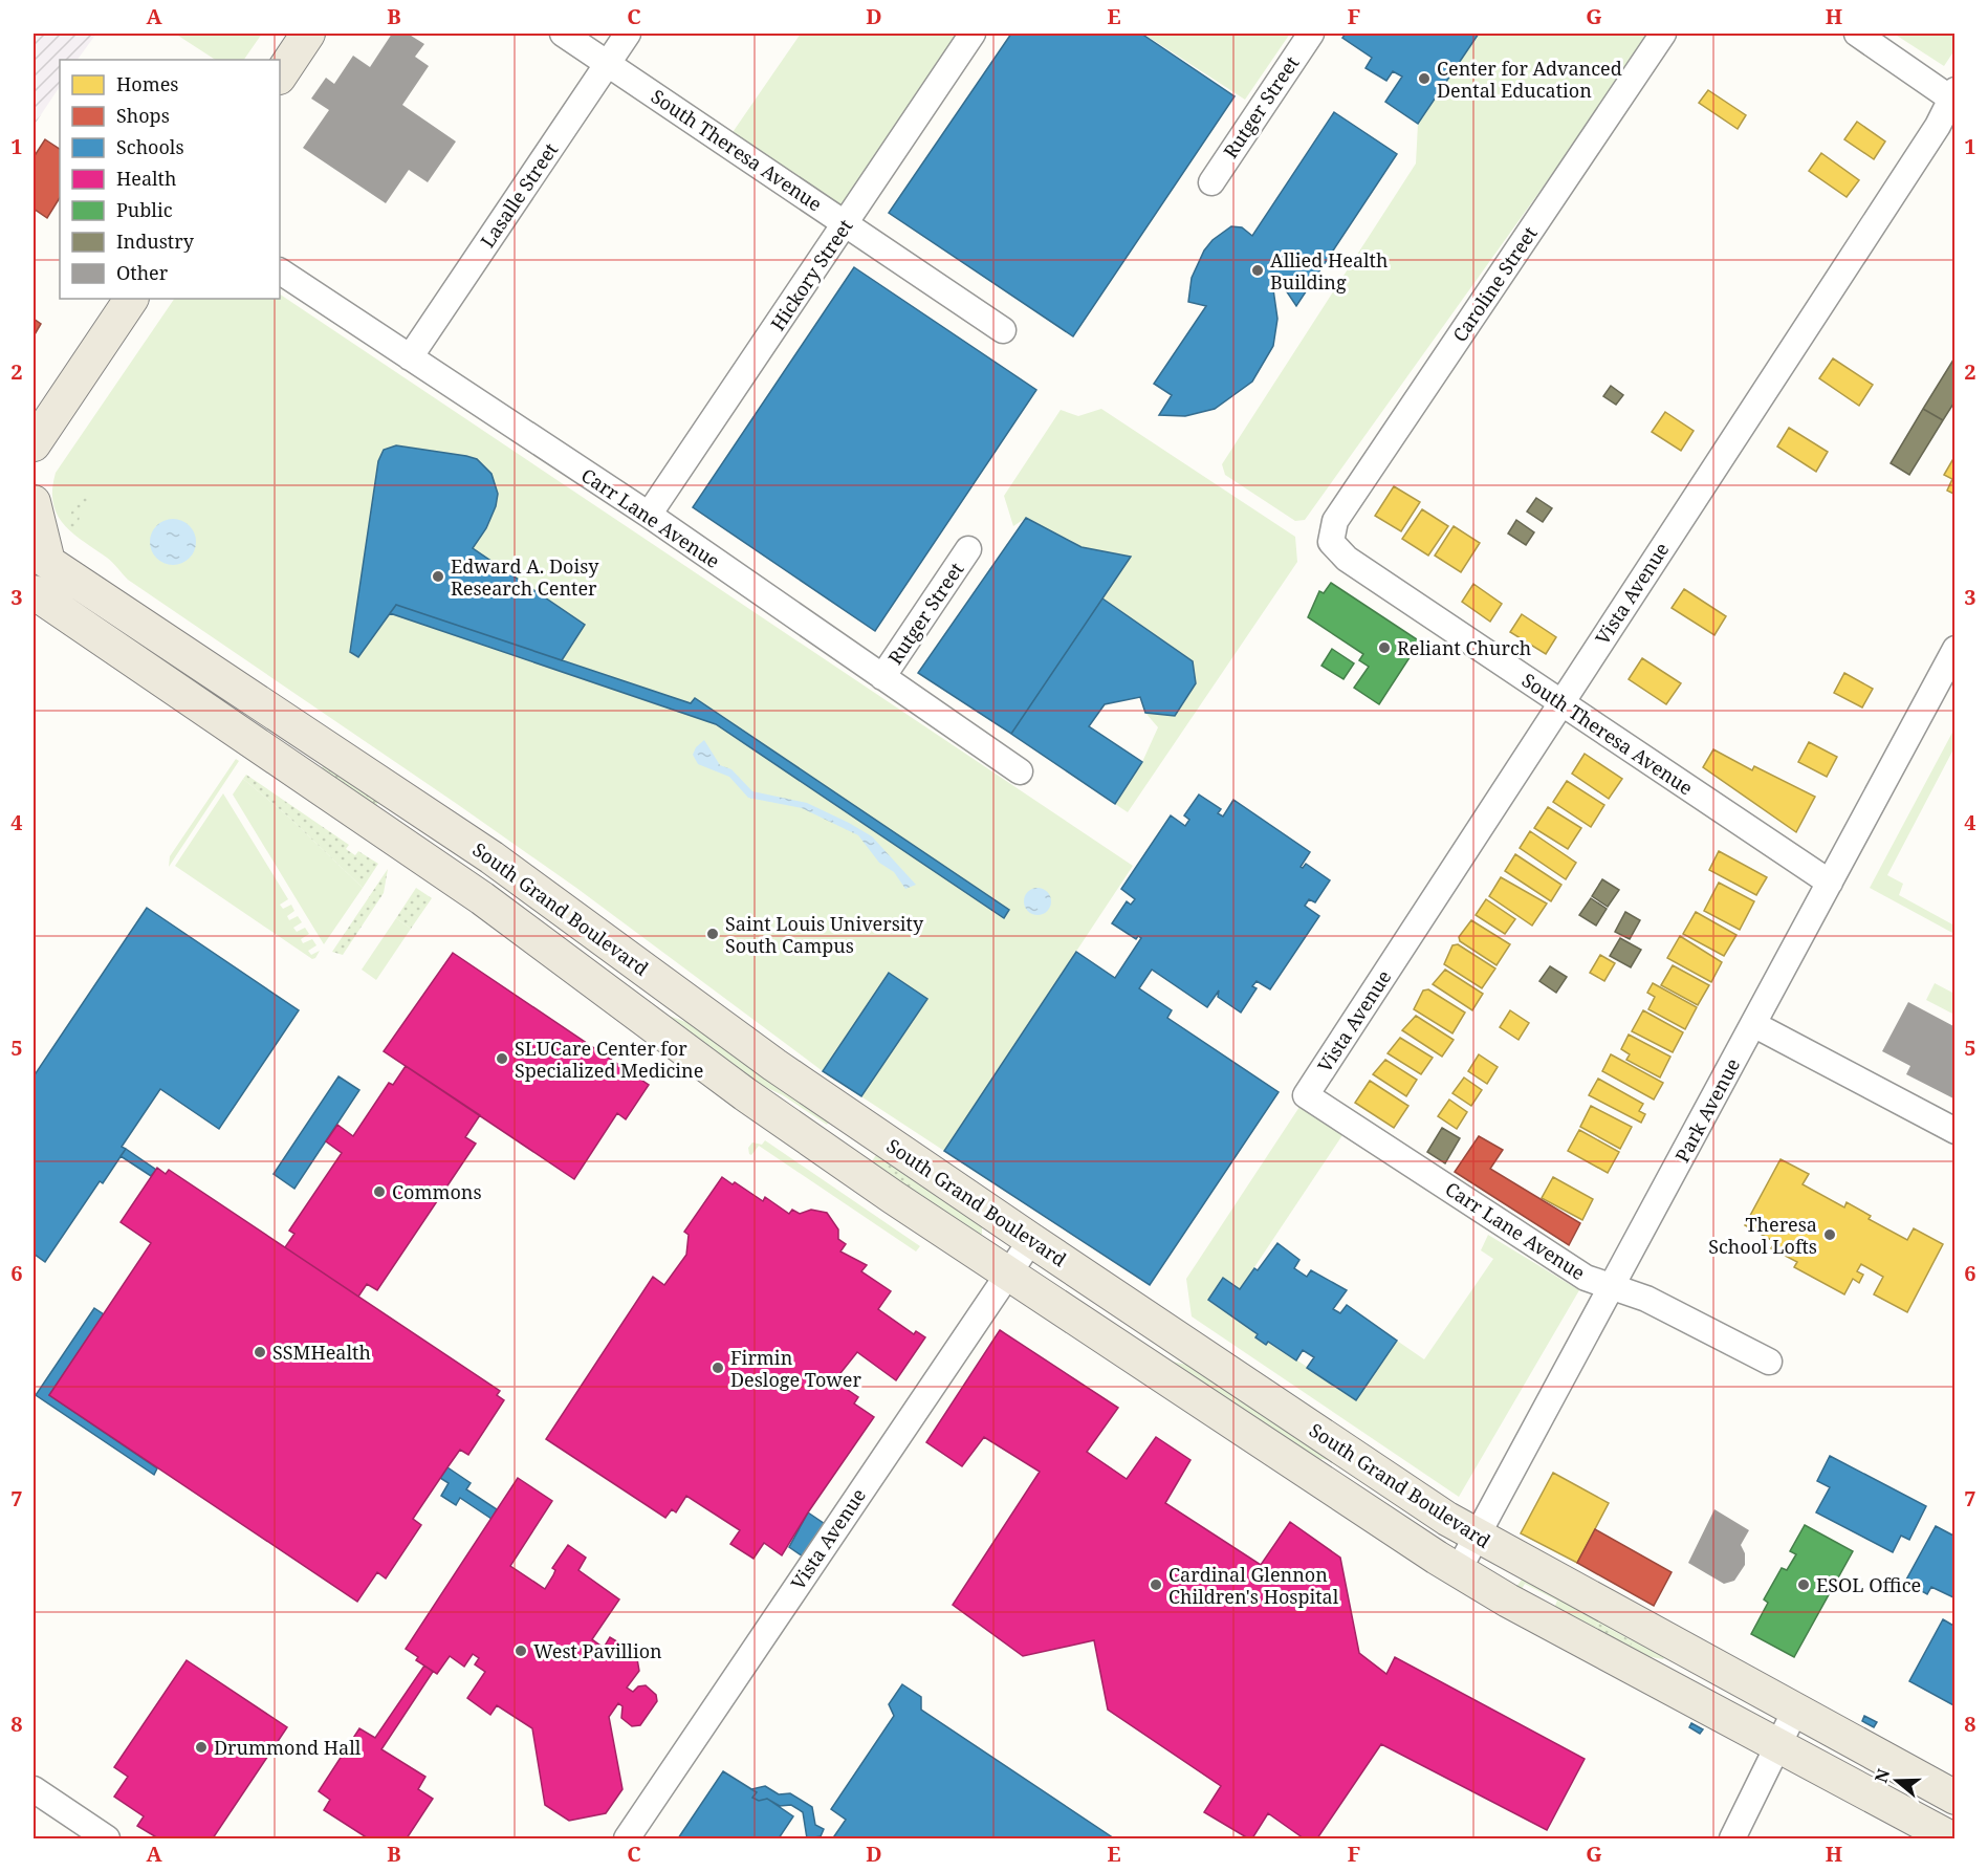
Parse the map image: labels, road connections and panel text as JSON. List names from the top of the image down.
{
  "streets": {
    "main road": ["South Grand Boulevard"],
    "street": [
      "Rutger Street",
      "South Theresa Avenue",
      "Lasalle Street",
      "Hickory Street",
      "Caroline Street",
      "Carr Lane Avenue",
      "Vista Avenue",
      "Park Avenue"
    ]
  },
  "crossings": [
    ["Rutger Street", "Carr Lane Avenue"],
    ["South Theresa Avenue", "Lasalle Street"],
    ["South Theresa Avenue", "Hickory Street"],
    ["South Theresa Avenue", "Caroline Street"],
    ["South Theresa Avenue", "Vista Avenue"],
    ["South Theresa Avenue", "Park Avenue"],
    ["Lasalle Street", "Carr Lane Avenue"],
    ["Hickory Street", "Carr Lane Avenue"],
    ["Carr Lane Avenue", "Vista Avenue"],
    ["Carr Lane Avenue", "Park Avenue"],
    ["Vista Avenue", "South Grand Boulevard"],
    ["South Grand Boulevard", "Park Avenue"]
  ],
  "places": [
    "Center for Advanced Dental Education",
    "Allied Health Building",
    "Edward A. Doisy Research Center",
    "Reliant Church",
    "Saint Louis University South Campus",
    "SLUCare Center for Specialized Medicine",
    "Commons",
    "Theresa School Lofts",
    "SSMHealth",
    "Firmin Desloge Tower",
    "Cardinal Glennon Children's Hospital",
    "ESOL Office",
    "West Pavillion",
    "Drummond Hall"
  ],
  "legend": [
    "Homes",
    "Shops",
    "Schools",
    "Health",
    "Public",
    "Industry",
    "Other"
  ],
  "north": "left",
  "grid": {
    "columns": [
      "A",
      "B",
      "C",
      "D",
      "E",
      "F",
      "G",
      "H"
    ],
    "rows": [
      "1",
      "2",
      "3",
      "4",
      "5",
      "6",
      "7",
      "8"
    ]
  }
}
